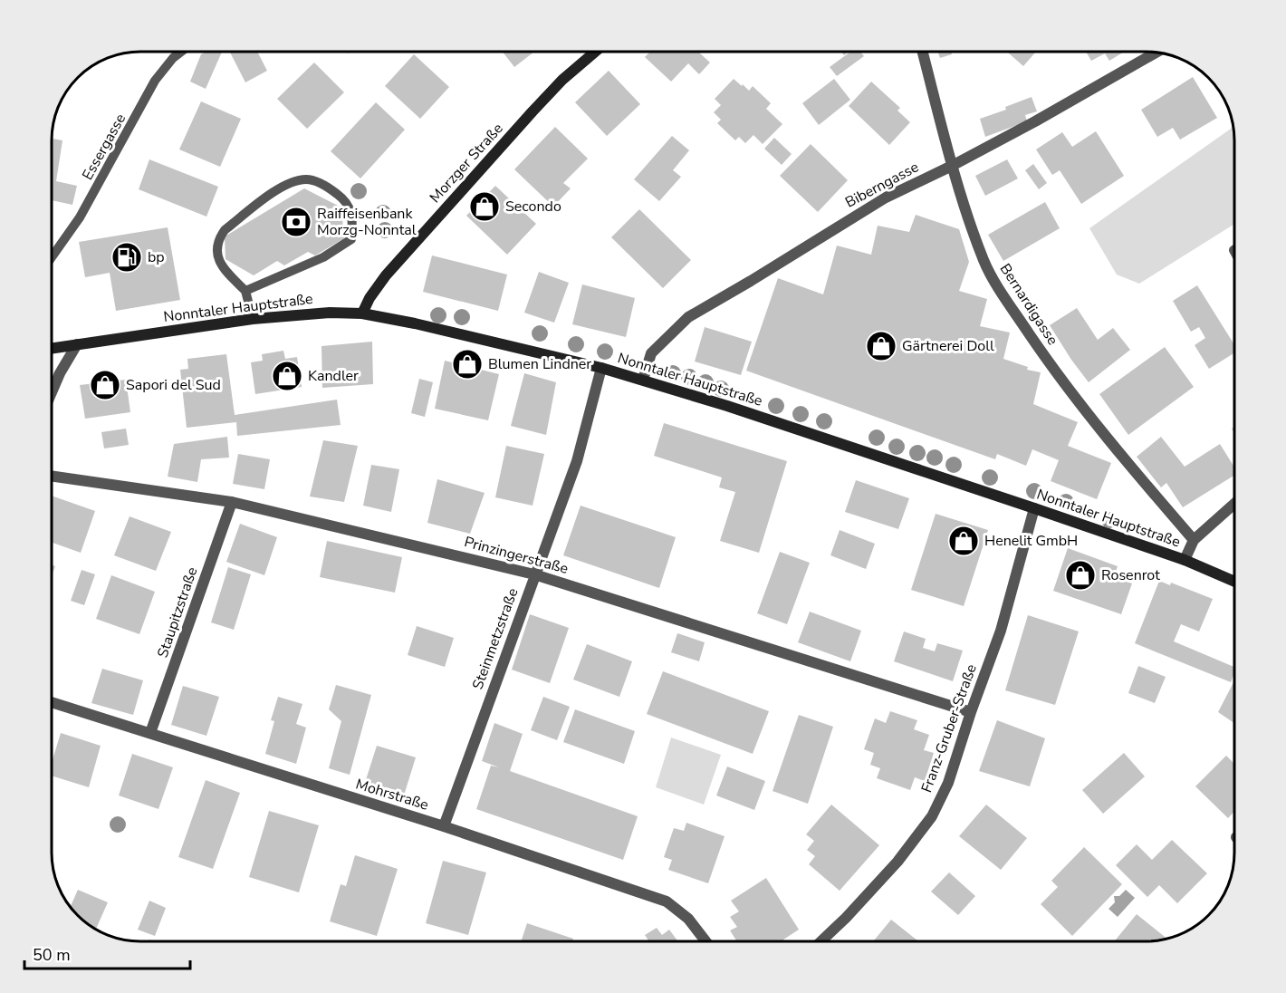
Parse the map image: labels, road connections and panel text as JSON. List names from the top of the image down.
{
  "streets": {
    "main road": ["Morzger Straße", "Nonntaler Hauptstraße"],
    "street": [
      "Biberngasse",
      "Bernardigasse",
      "Prinzingerstraße",
      "Staupitzstraße",
      "Steinmetzstraße",
      "Franz-Gruber-Straße",
      "Mohrstraße"
    ],
    "lane": ["Essergasse"]
  },
  "crossings": [
    ["Morzger Straße", "Nonntaler Hauptstraße"],
    ["Biberngasse", "Bernardigasse"],
    ["Biberngasse", "Nonntaler Hauptstraße"],
    ["Nonntaler Hauptstraße", "Steinmetzstraße"],
    ["Nonntaler Hauptstraße", "Franz-Gruber-Straße"],
    ["Prinzingerstraße", "Staupitzstraße"],
    ["Prinzingerstraße", "Steinmetzstraße"],
    ["Prinzingerstraße", "Franz-Gruber-Straße"],
    ["Staupitzstraße", "Mohrstraße"],
    ["Steinmetzstraße", "Mohrstraße"]
  ],
  "places": {
    "shop": [
      "Secondo",
      "Gärtnerei Doll",
      "Blumen Lindner",
      "Kandler",
      "Sapori del Sud",
      "Henelit GmbH",
      "Rosenrot"
    ],
    "bank": ["Raiffeisenbank Morzg-Nonntal"],
    "fuel station": ["bp"]
  },
  "scale_bar": "50 m"
}
